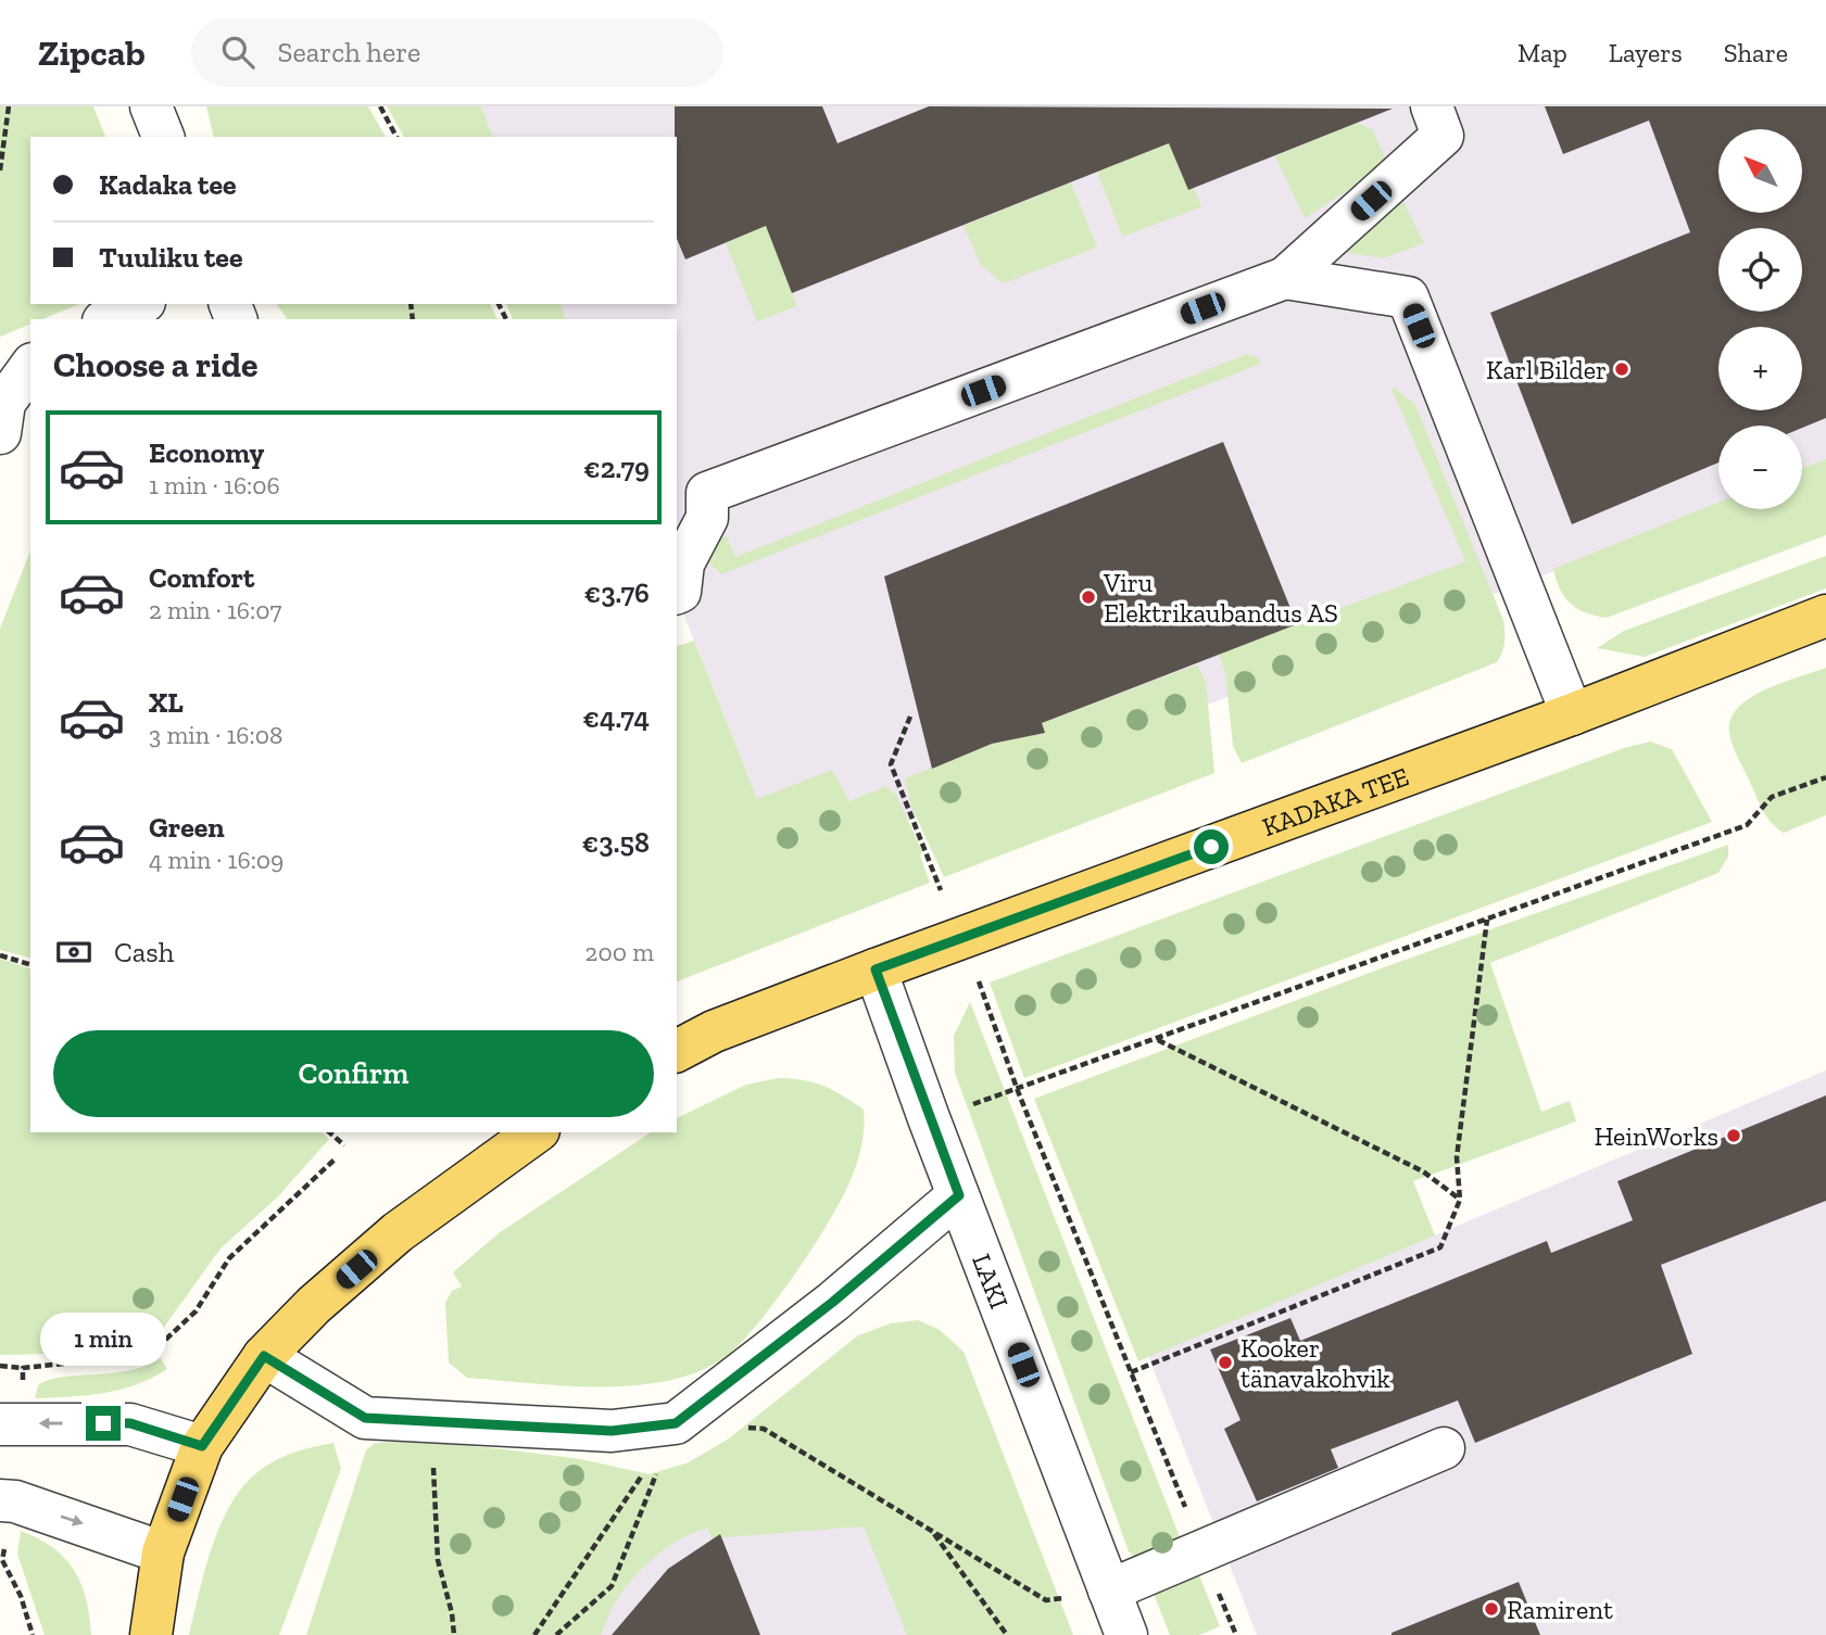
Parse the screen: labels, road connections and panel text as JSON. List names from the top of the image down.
{
  "streets": {
    "main road": ["KADAKA TEE"],
    "street": ["LAKI"]
  },
  "crossings": [
    ["KADAKA TEE", "LAKI"]
  ],
  "places": [
    "Karl Bilder",
    "Viru Elektrikaubandus AS",
    "HeinWorks",
    "Kooker tänavakohvik",
    "Ramirent"
  ],
  "north": "top left",
  "page": {
    "header": "Zipcab",
    "search": "Search here",
    "nav": ["Map", "Layers", "Share"],
    "map_buttons": ["+", "−"],
    "banner": ["Kadaka tee", "Tuuliku tee"],
    "heading": "Choose a ride",
    "list": [
      {
        "name": "Economy",
        "note": "1 min · 16:06",
        "value": "€2.79"
      },
      {
        "name": "Comfort",
        "note": "2 min · 16:07",
        "value": "€3.76"
      },
      {
        "name": "XL",
        "note": "3 min · 16:08",
        "value": "€4.74"
      },
      {
        "name": "Green",
        "note": "4 min · 16:09",
        "value": "€3.58"
      }
    ],
    "pay": ["Cash", "200 m"],
    "buttons": "Confirm",
    "bubble": "1 min"
  }
}
